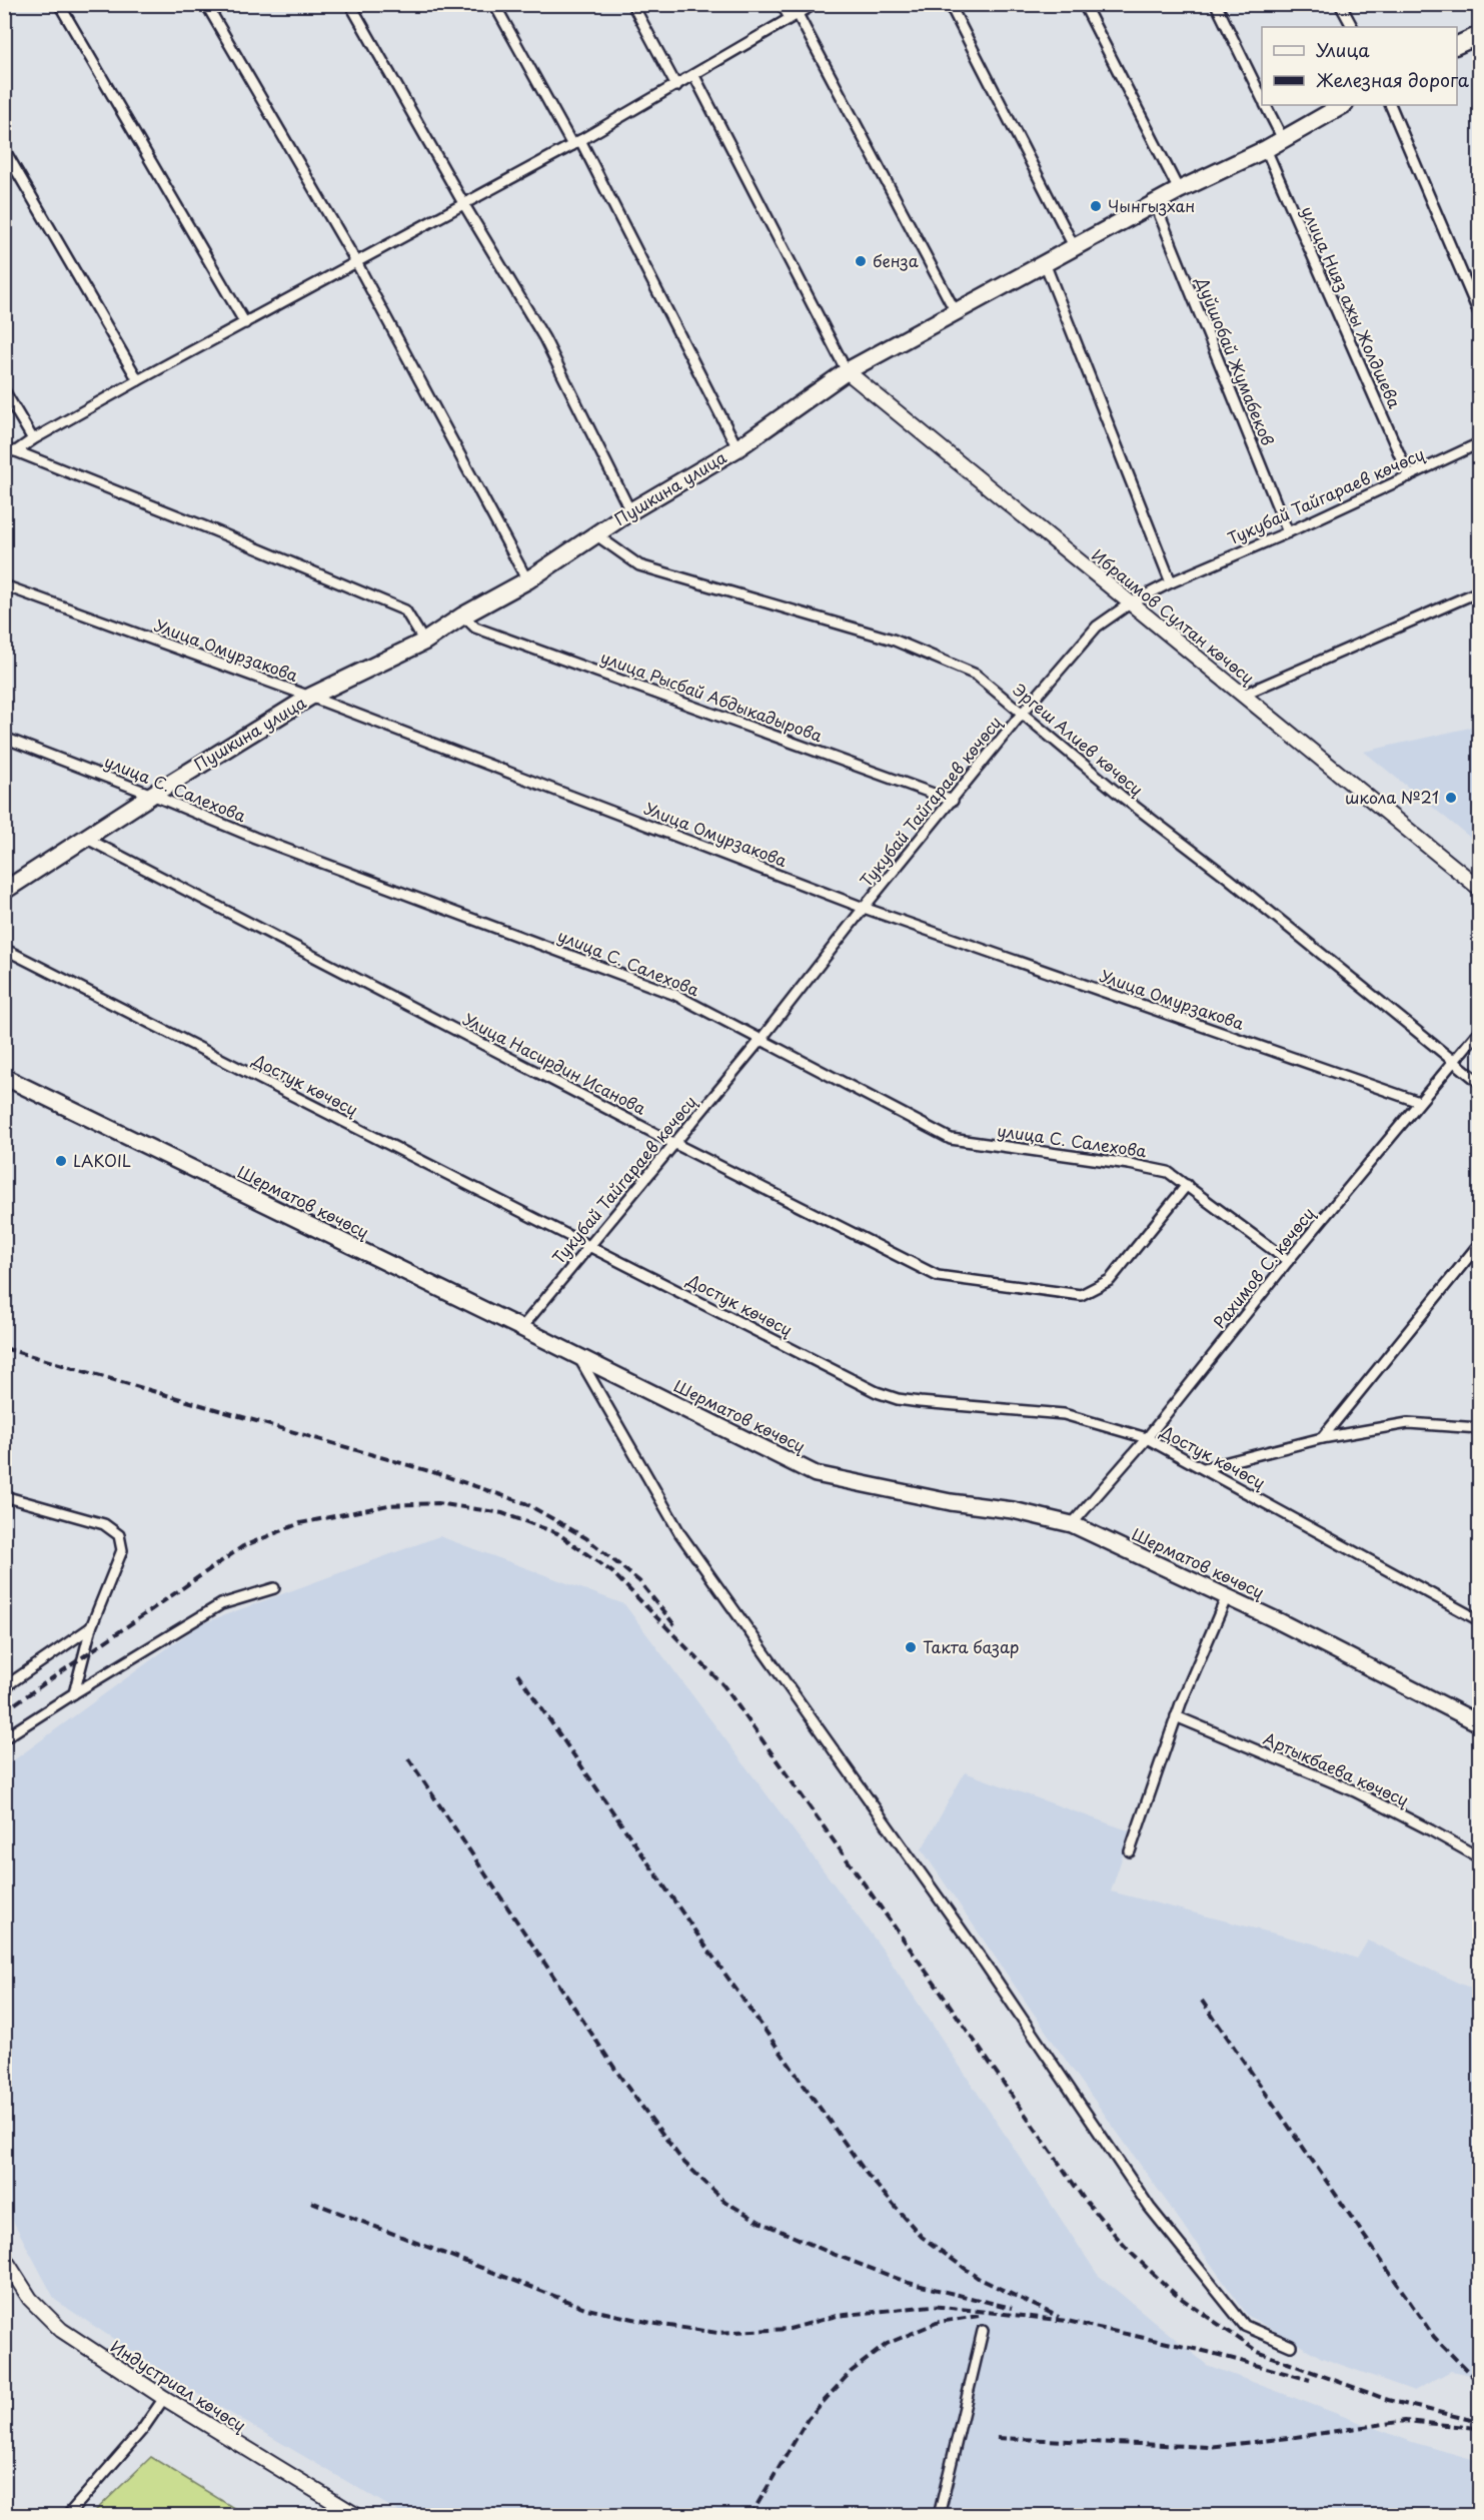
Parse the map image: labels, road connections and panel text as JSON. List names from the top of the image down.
{
  "streets": {
    "highway": ["Пушкина улица"],
    "main road": ["Ибраимов Султан көчөсү", "Шерматов көчөсү", "Индустриал көчөсү"],
    "street": [
      "улица Нияз ажы Жолдшева",
      "Дуйшобай Жумабеков",
      "Тукубай Тайгараев көчөсү",
      "Улица Омурзакова",
      "улица Рысбай Абдыкадырова",
      "Эргеш Алиев көчөсү",
      "улица С. Салехова",
      "Улица Насирдин Исанова",
      "Достук көчөсү",
      "Рахимов С. көчөсү",
      "Артыкбаева көчөсү"
    ]
  },
  "crossings": [
    ["улица Нияз ажы Жолдшева", "Пушкина улица"],
    ["улица Нияз ажы Жолдшева", "Тукубай Тайгараев көчөсү"],
    ["Дуйшобай Жумабеков", "Пушкина улица"],
    ["Дуйшобай Жумабеков", "Тукубай Тайгараев көчөсү"],
    ["Пушкина улица", "Ибраимов Султан көчөсү"],
    ["Пушкина улица", "Улица Омурзакова"],
    ["Пушкина улица", "улица Рысбай Абдыкадырова"],
    ["Пушкина улица", "Эргеш Алиев көчөсү"],
    ["Пушкина улица", "улица С. Салехова"],
    ["Пушкина улица", "Улица Насирдин Исанова"],
    ["Тукубай Тайгараев көчөсү", "Ибраимов Султан көчөсү"],
    ["Тукубай Тайгараев көчөсү", "Улица Омурзакова"],
    ["Тукубай Тайгараев көчөсү", "улица Рысбай Абдыкадырова"],
    ["Тукубай Тайгараев көчөсү", "Эргеш Алиев көчөсү"],
    ["Тукубай Тайгараев көчөсү", "улица С. Салехова"],
    ["Тукубай Тайгараев көчөсү", "Улица Насирдин Исанова"],
    ["Тукубай Тайгараев көчөсү", "Достук көчөсү"],
    ["Тукубай Тайгараев көчөсү", "Шерматов көчөсү"],
    ["Улица Омурзакова", "Рахимов С. көчөсү"],
    ["Эргеш Алиев көчөсү", "Рахимов С. көчөсү"],
    ["улица С. Салехова", "Улица Насирдин Исанова"],
    ["улица С. Салехова", "Рахимов С. көчөсү"],
    ["Достук көчөсү", "Рахимов С. көчөсү"],
    ["Шерматов көчөсү", "Рахимов С. көчөсү"]
  ],
  "places": [
    "Чынгызхан",
    "бенза",
    "школа №21",
    "LAKOIL",
    "Такта базар"
  ],
  "legend": ["Улица", "Железная дорога"]
}
